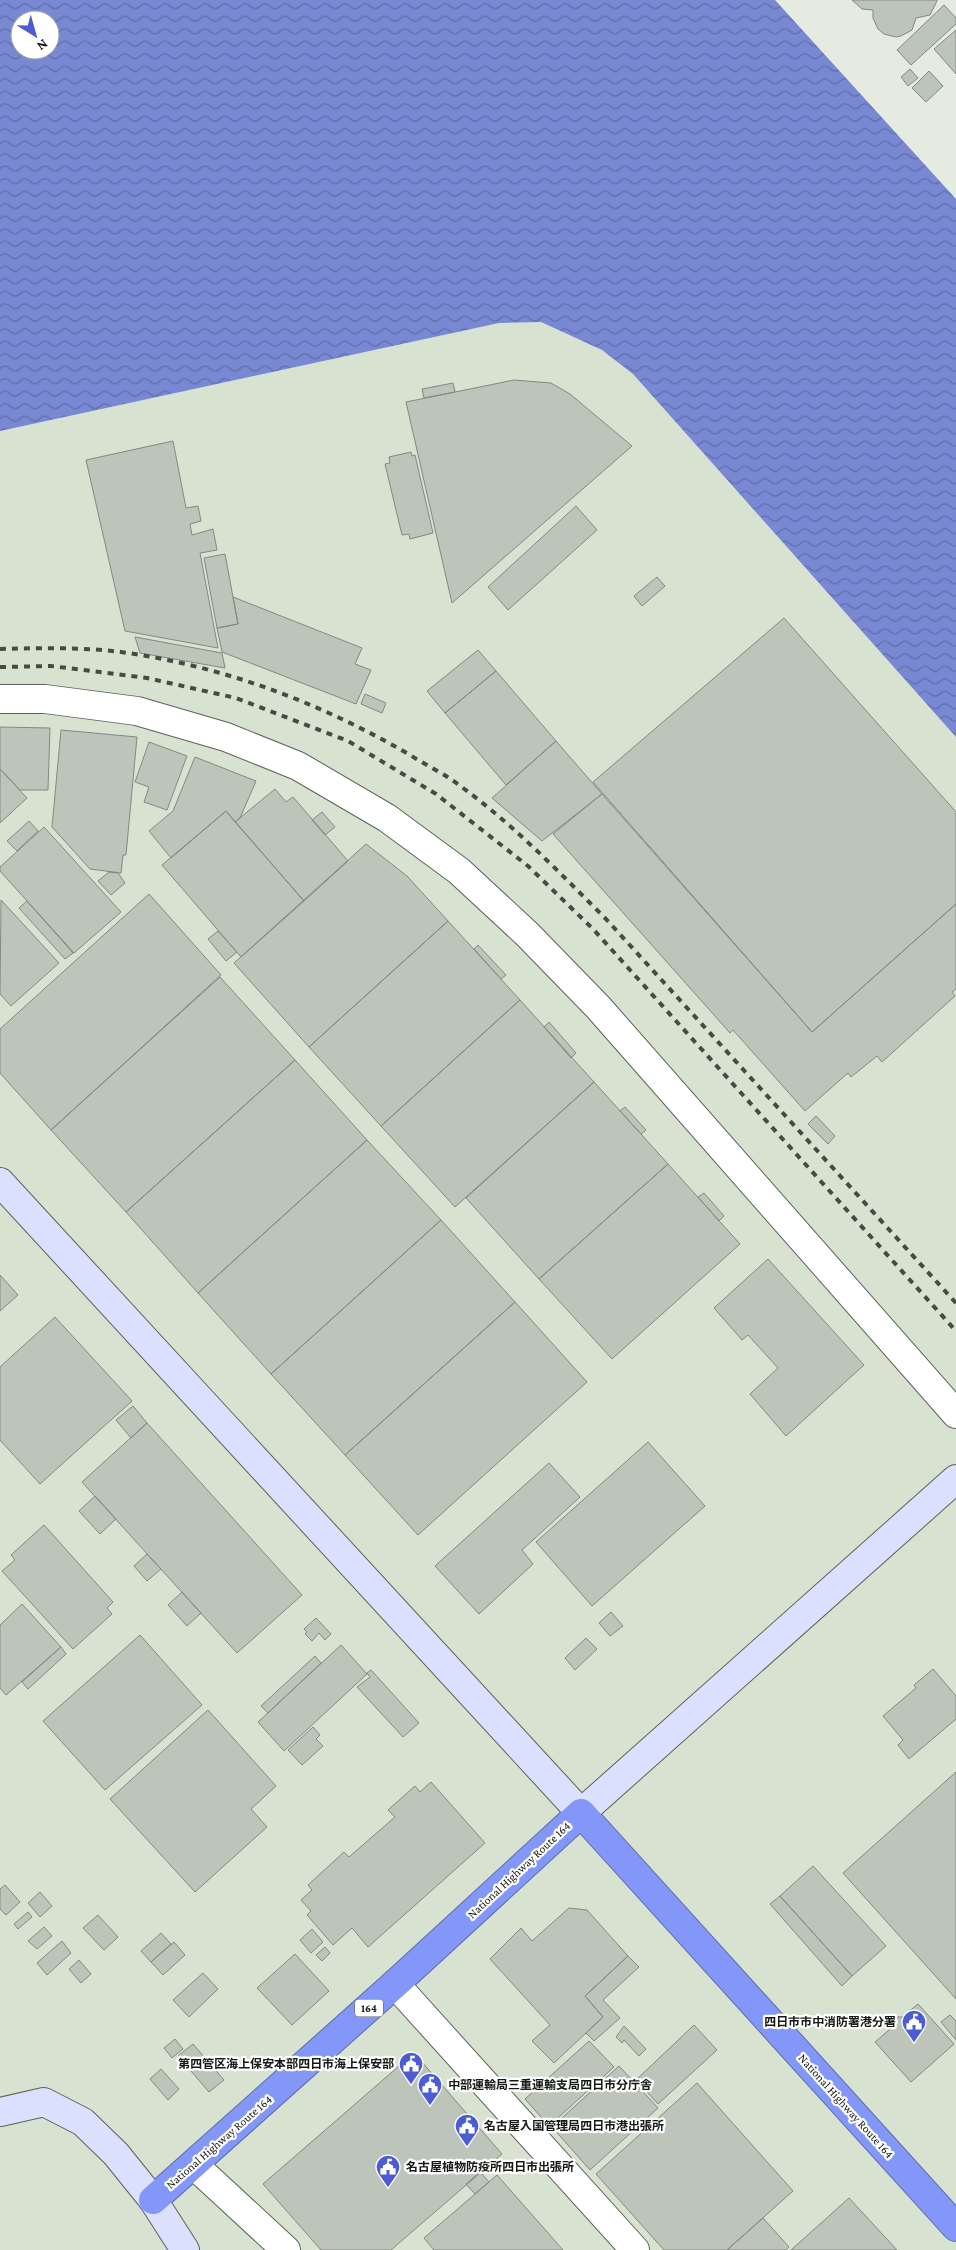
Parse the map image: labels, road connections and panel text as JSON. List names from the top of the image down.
{
  "streets": {
    "highway": ["National Highway Route 164", "164"]
  },
  "places": {
    "public building": [
      "四日市市中消防署港分署",
      "第四管区海上保安本部四日市海上保安部",
      "中部運輸局三重運輸支局四日市分庁舎",
      "名古屋入国管理局四日市港出張所",
      "名古屋植物防疫所四日市出張所"
    ]
  },
  "north": "bottom right"
}
